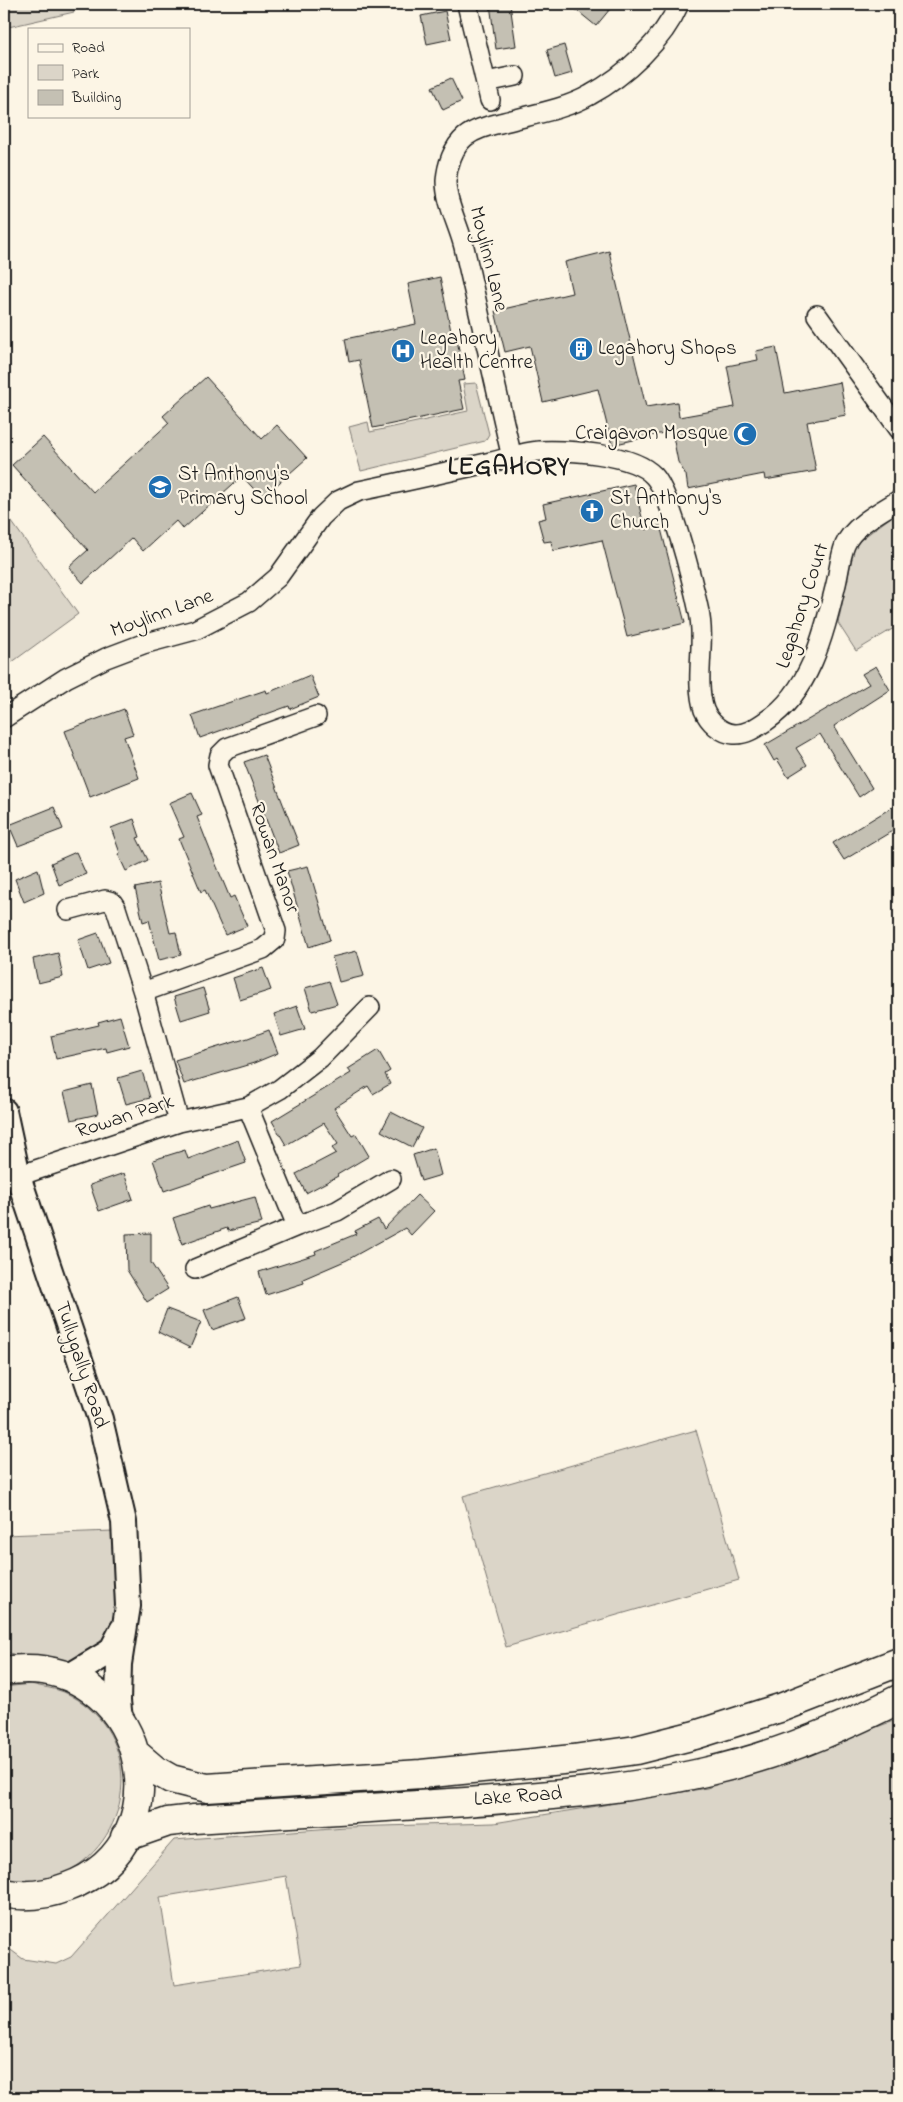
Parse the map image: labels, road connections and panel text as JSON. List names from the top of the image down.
{
  "streets": {
    "highway": ["Lake Road"],
    "street": [
      "Moylinn Lane",
      "Legahory Court",
      "Rowan Manor",
      "Rowan Park",
      "Tullygally Road"
    ]
  },
  "crossings": [
    ["Moylinn Lane", "Legahory Court"],
    ["Rowan Park", "Tullygally Road"]
  ],
  "districts": ["LEGAHORY"],
  "places": {
    "building": ["Legahory Shops"],
    "hospital": ["Legahory Health Centre"],
    "mosque": ["Craigavon Mosque"],
    "school or university": ["St Anthony's Primary School"],
    "church": ["St Anthony's Church"]
  },
  "legend": ["Road", "Park", "Building"]
}
